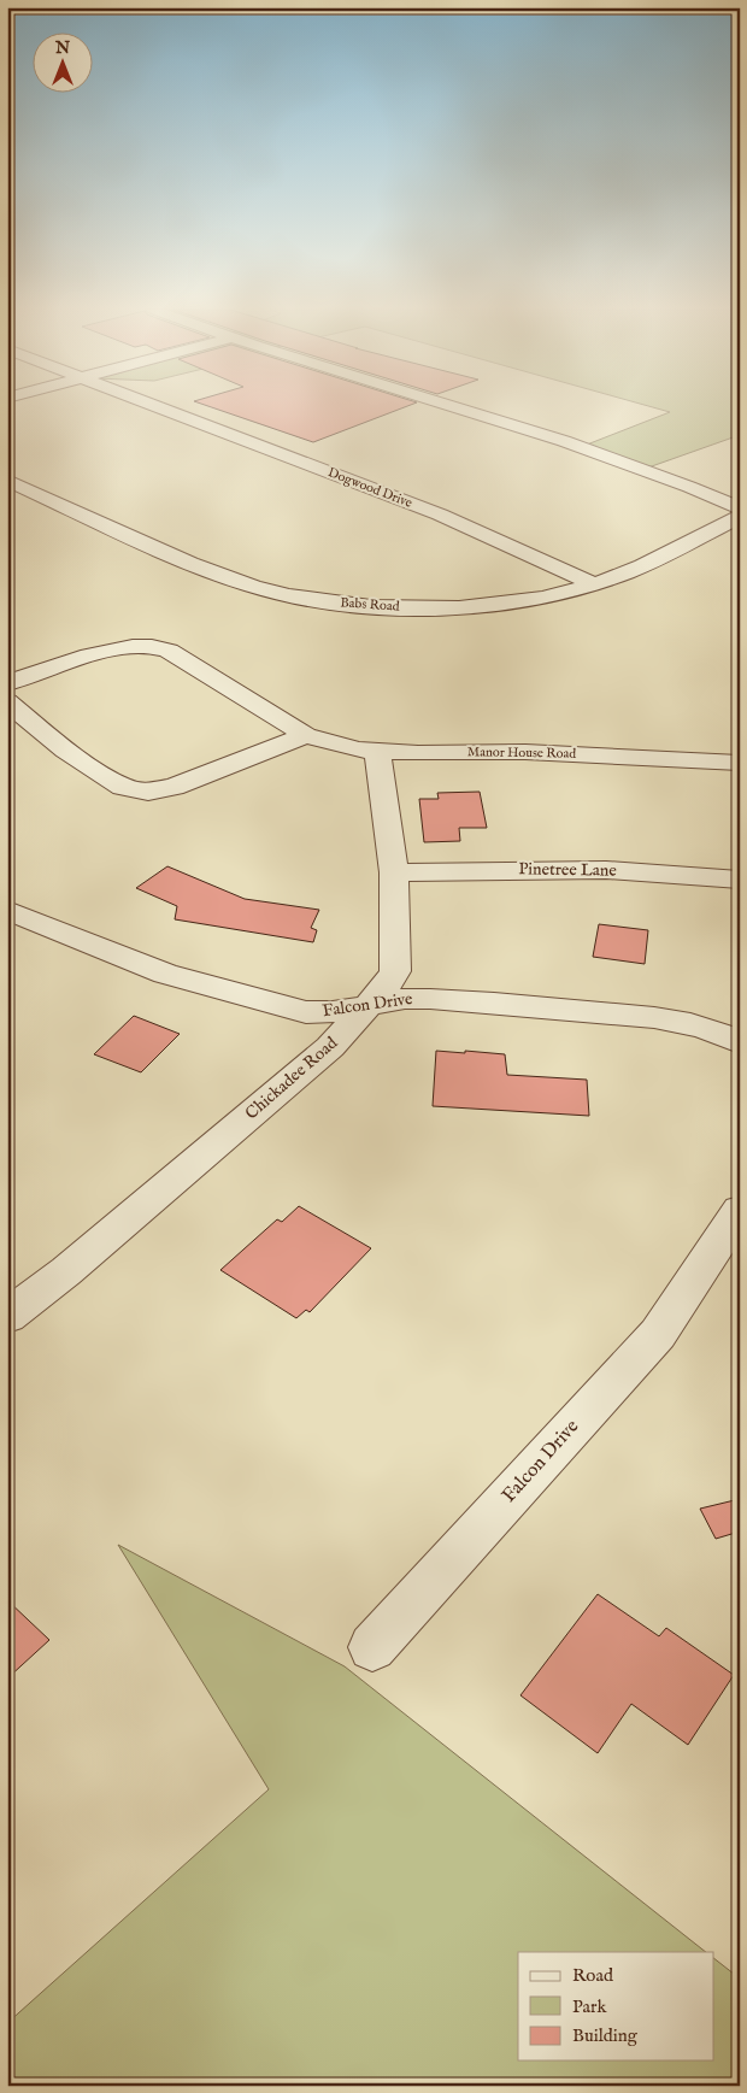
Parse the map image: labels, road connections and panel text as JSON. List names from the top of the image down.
{
  "streets": {
    "street": [
      "Dogwood Drive",
      "Babs Road",
      "Manor House Road",
      "Pinetree Lane",
      "Falcon Drive",
      "Chickadee Road"
    ]
  },
  "crossings": [
    ["Dogwood Drive", "Babs Road"],
    ["Manor House Road", "Chickadee Road"],
    ["Pinetree Lane", "Chickadee Road"],
    ["Falcon Drive", "Chickadee Road"]
  ],
  "legend": ["Road", "Park", "Building"],
  "north": "top"
}
